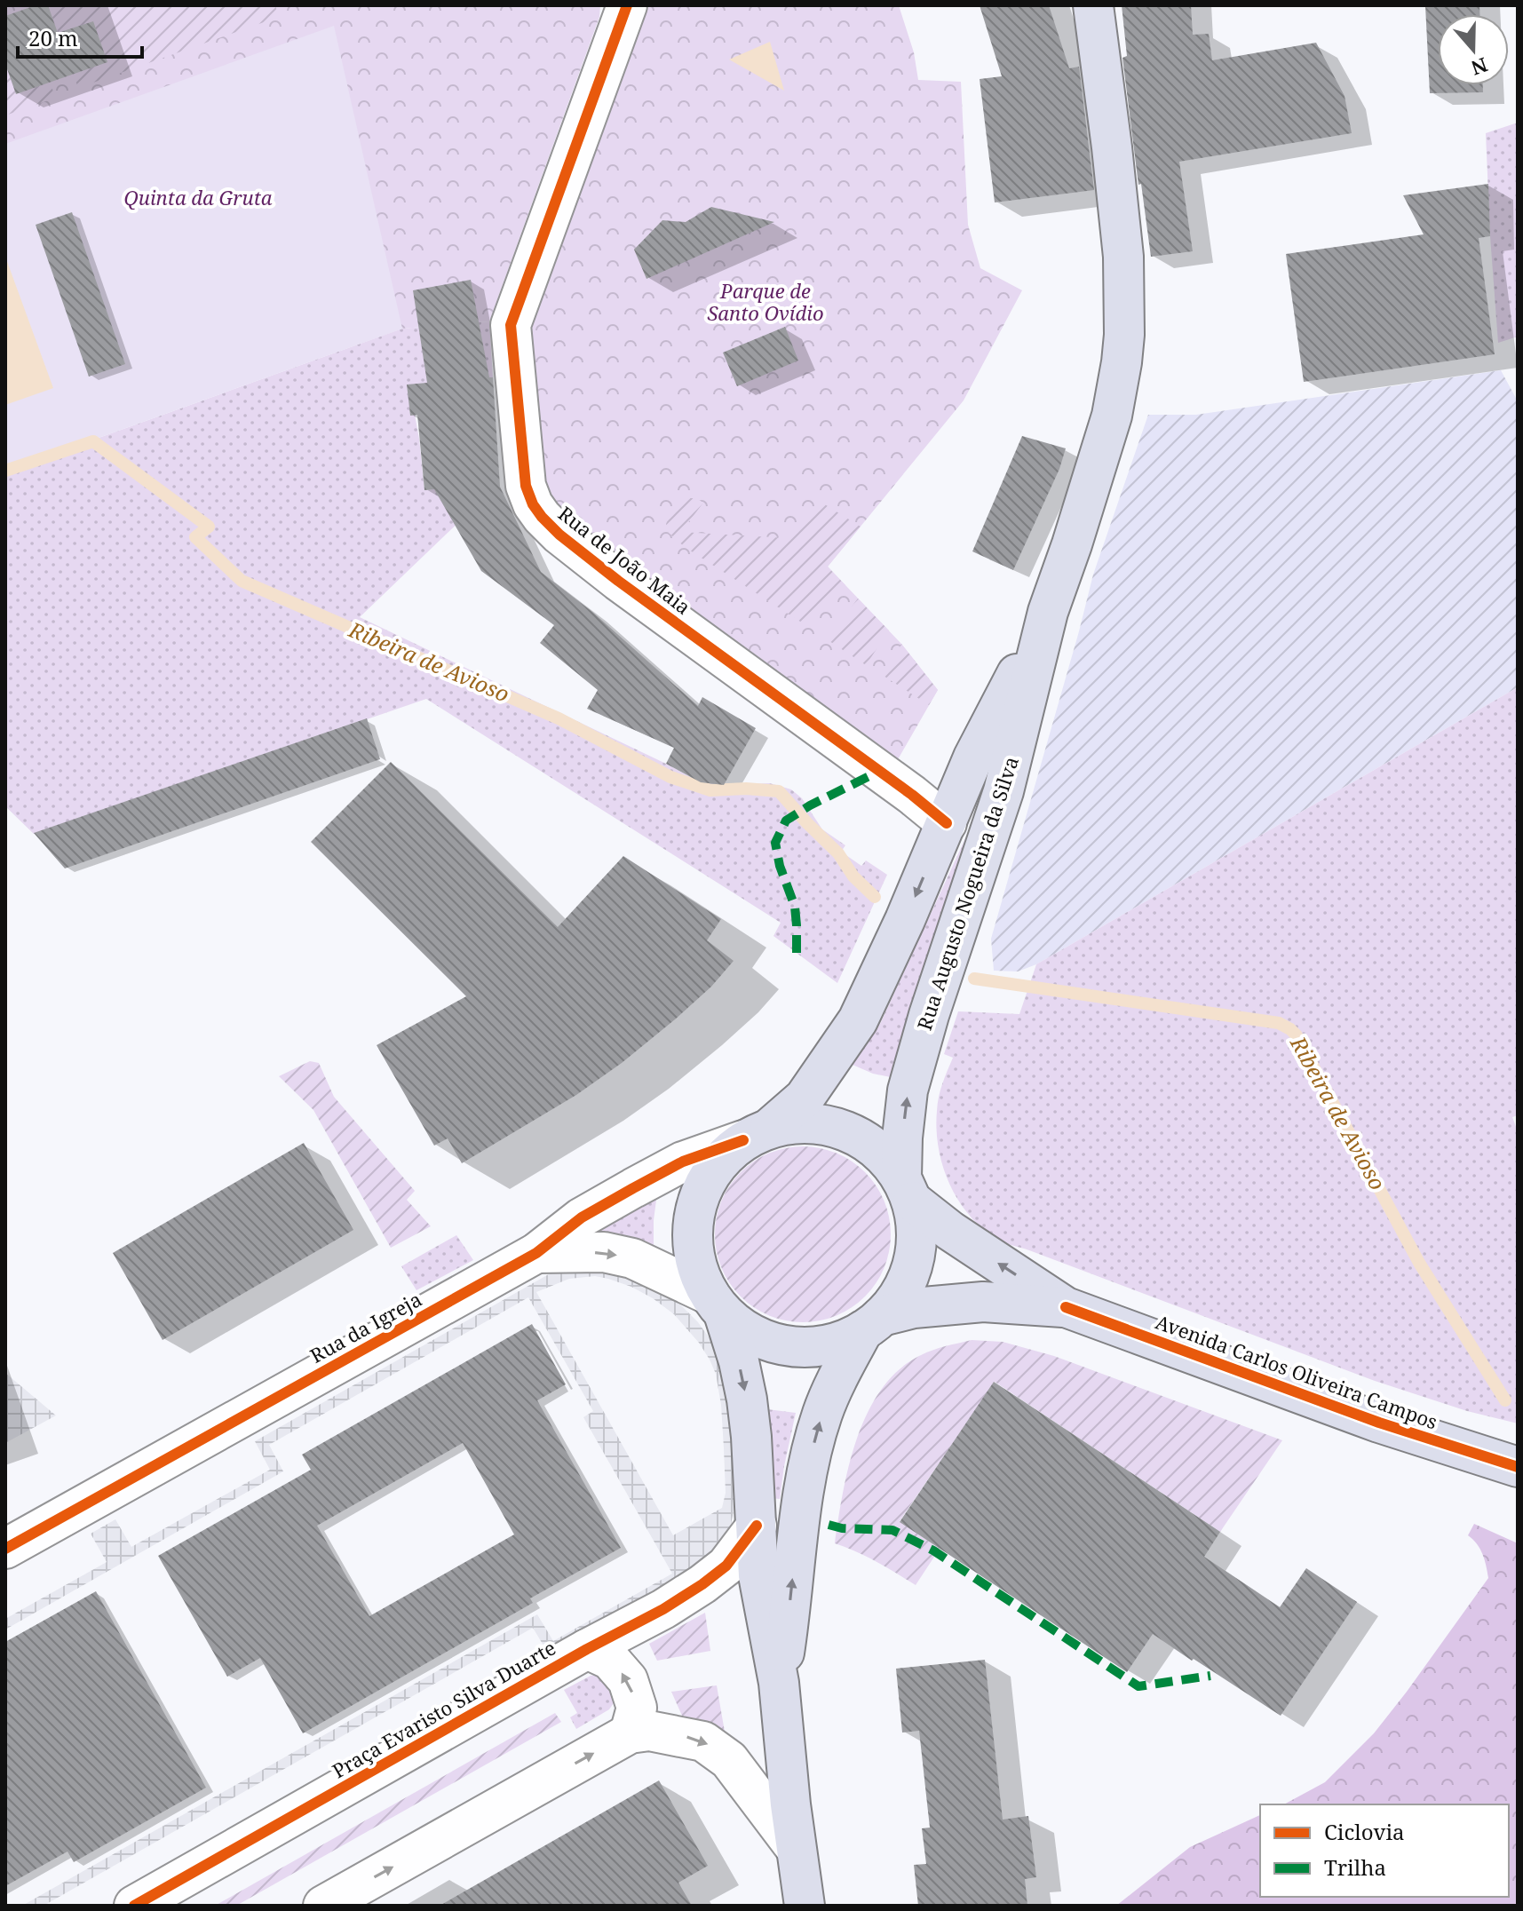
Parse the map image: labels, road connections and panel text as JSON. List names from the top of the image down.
{
  "streets": {
    "main road": ["Rua Augusto Nogueira da Silva", "Avenida Carlos Oliveira Campos"],
    "street": ["Rua de João Maia", "Rua da Igreja", "Praça Evaristo Silva Duarte"]
  },
  "crossings": [
    ["Rua de João Maia", "Rua Augusto Nogueira da Silva"],
    ["Rua Augusto Nogueira da Silva", "Rua da Igreja"],
    ["Rua Augusto Nogueira da Silva", "Avenida Carlos Oliveira Campos"],
    ["Rua da Igreja", "Avenida Carlos Oliveira Campos"]
  ],
  "water": ["Ribeira de Avioso"],
  "parks": ["Quinta da Gruta", "Parque de Santo Ovídio"],
  "legend": ["Ciclovia", "Trilha"],
  "scale_bar": "20 m",
  "north": "bottom"
}
